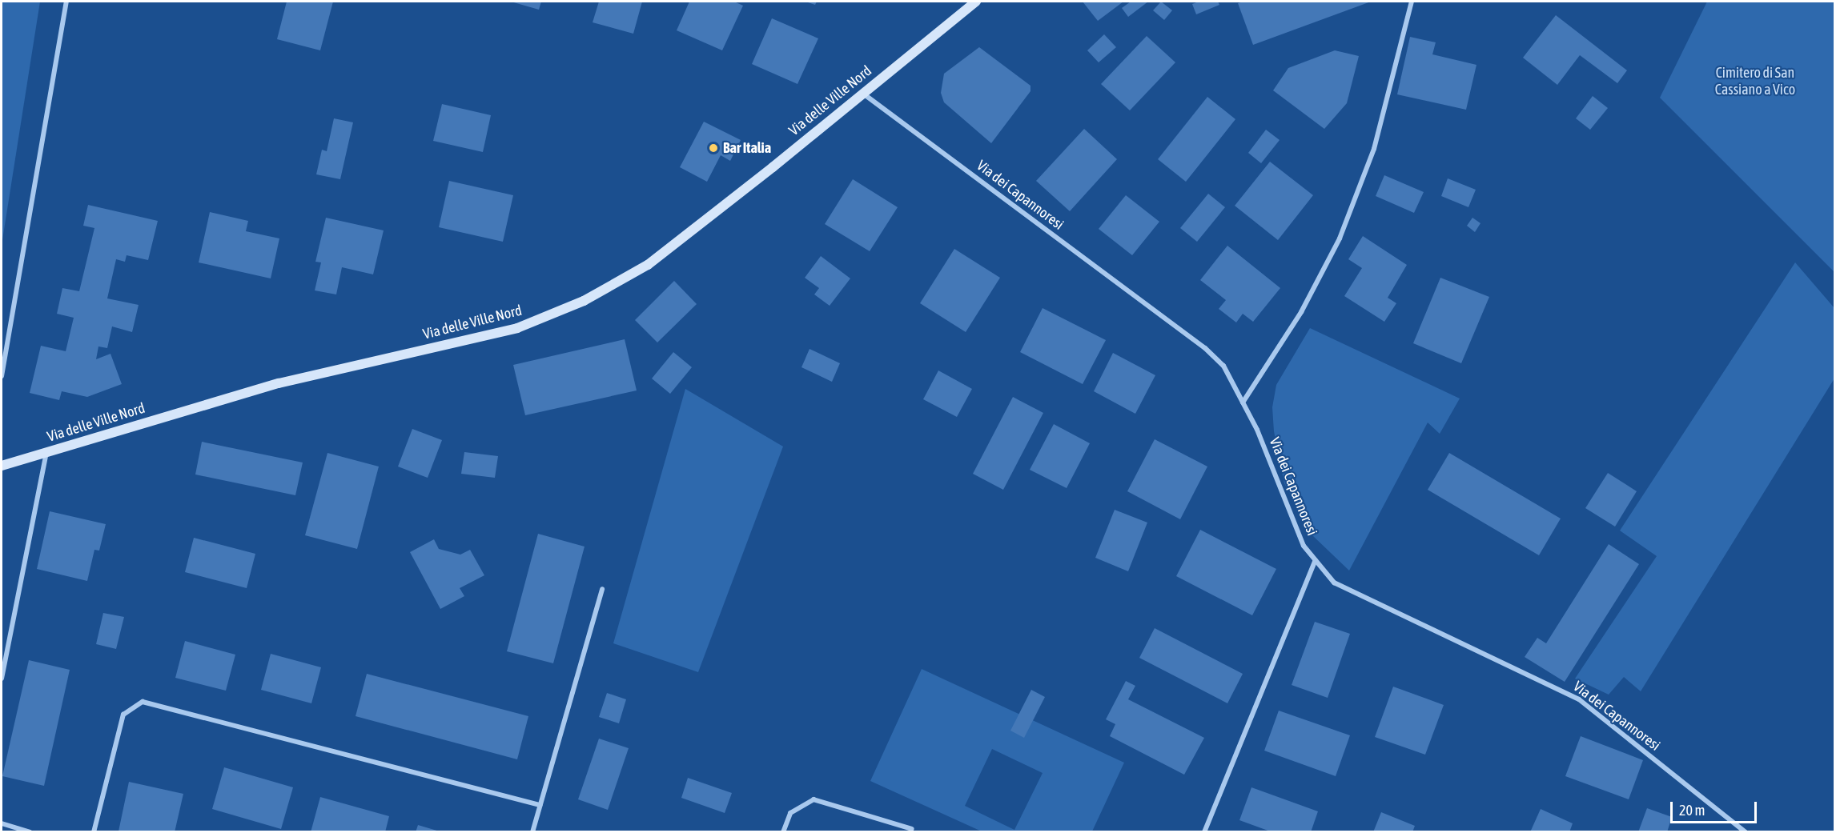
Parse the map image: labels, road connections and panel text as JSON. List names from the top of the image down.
{
  "streets": {
    "street": ["Via delle Ville Nord", "Via dei Capannoresi"]
  },
  "crossings": [
    ["Via delle Ville Nord", "Via dei Capannoresi"]
  ],
  "parks": ["Cimitero di San Cassiano a Vico"],
  "places": ["Bar Italia"],
  "scale_bar": "20 m"
}
